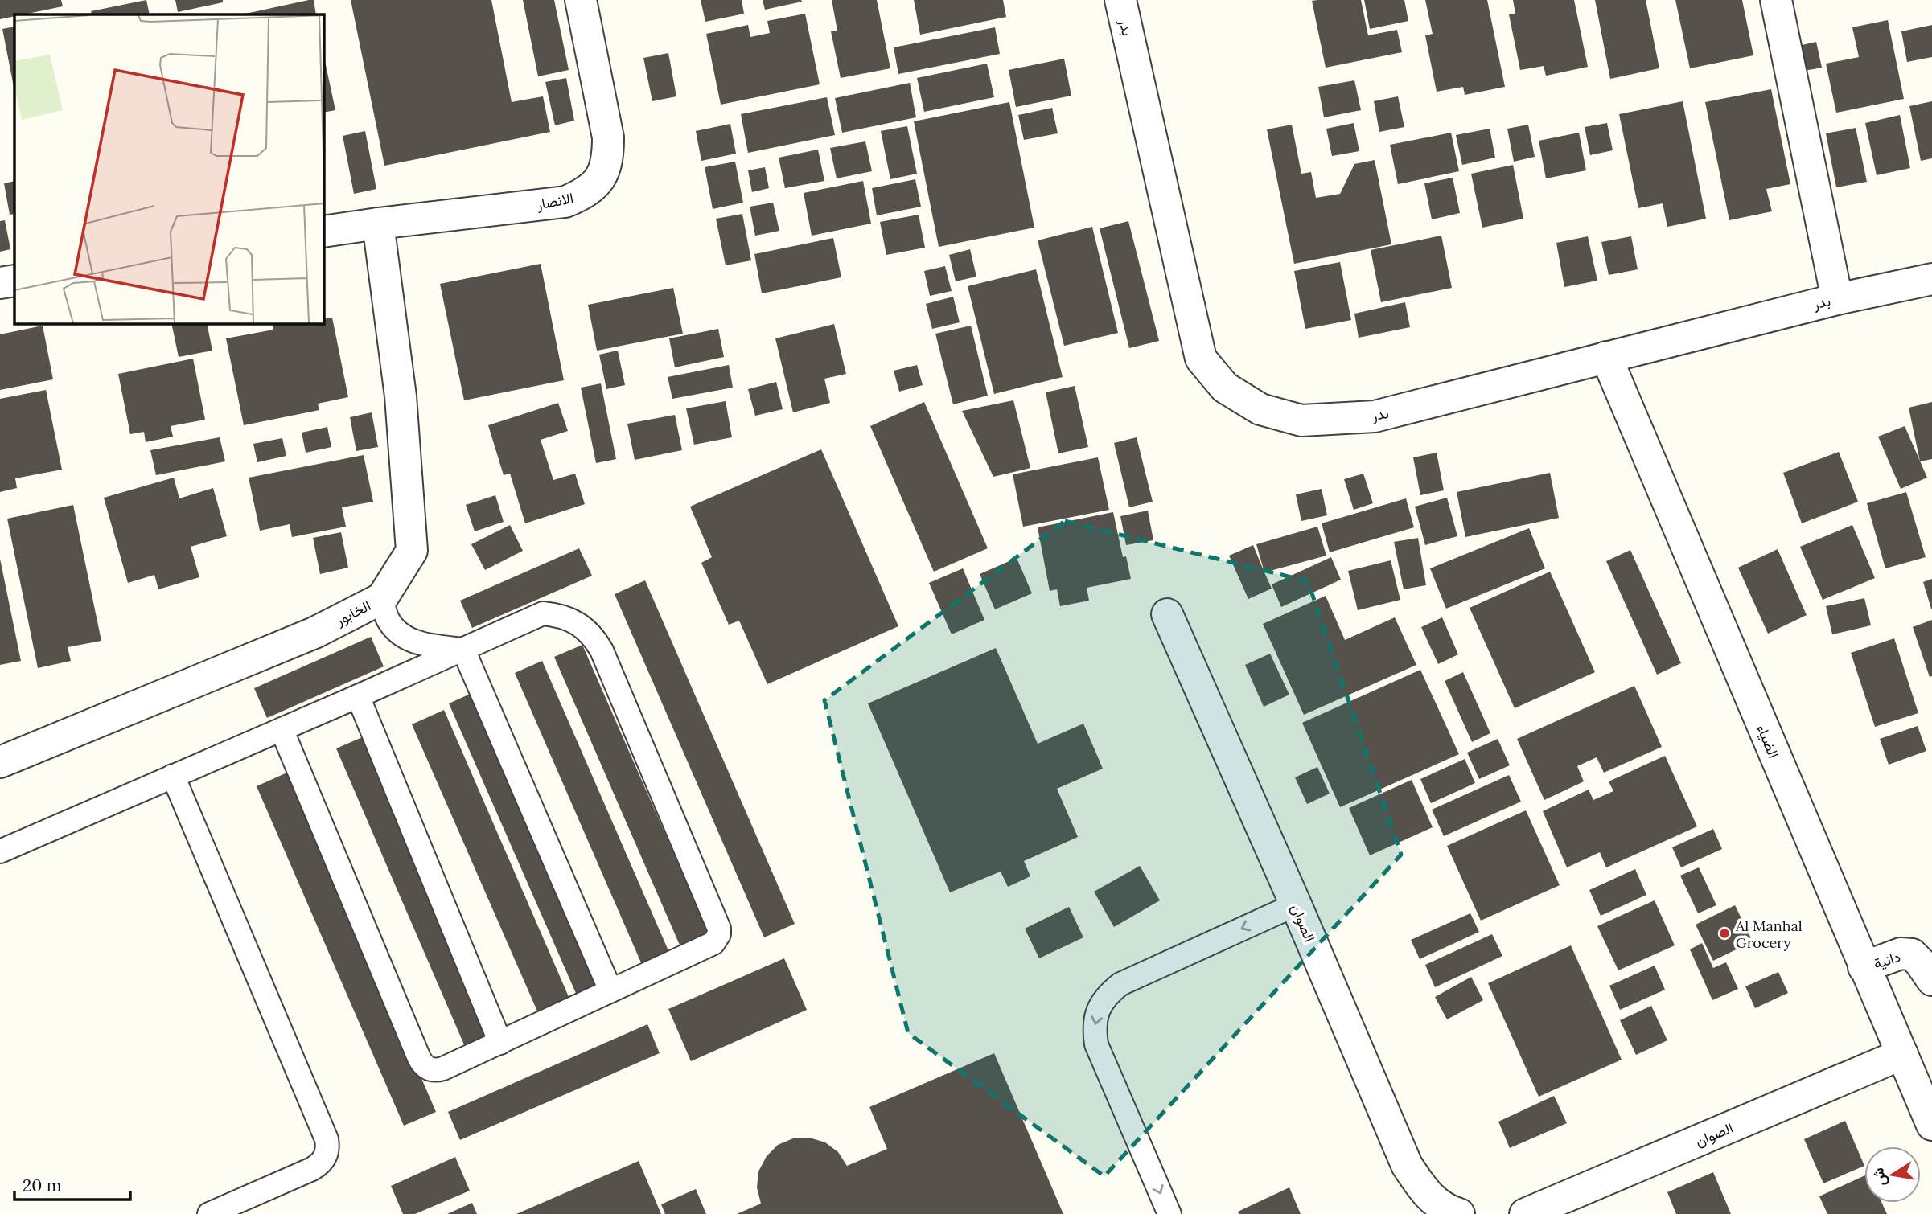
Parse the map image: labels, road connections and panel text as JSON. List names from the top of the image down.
{
  "streets": {
    "street": [
      "بدر",
      "الانصار",
      "الخابور",
      "الضياء",
      "الصوان",
      "دانية"
    ]
  },
  "crossings": [
    ["بدر", "الضياء"],
    ["الانصار", "الخابور"],
    ["الضياء", "الصوان"],
    ["الضياء", "دانية"]
  ],
  "places": ["Al Manhal Grocery"],
  "scale_bar": "20 m",
  "north": "left"
}
